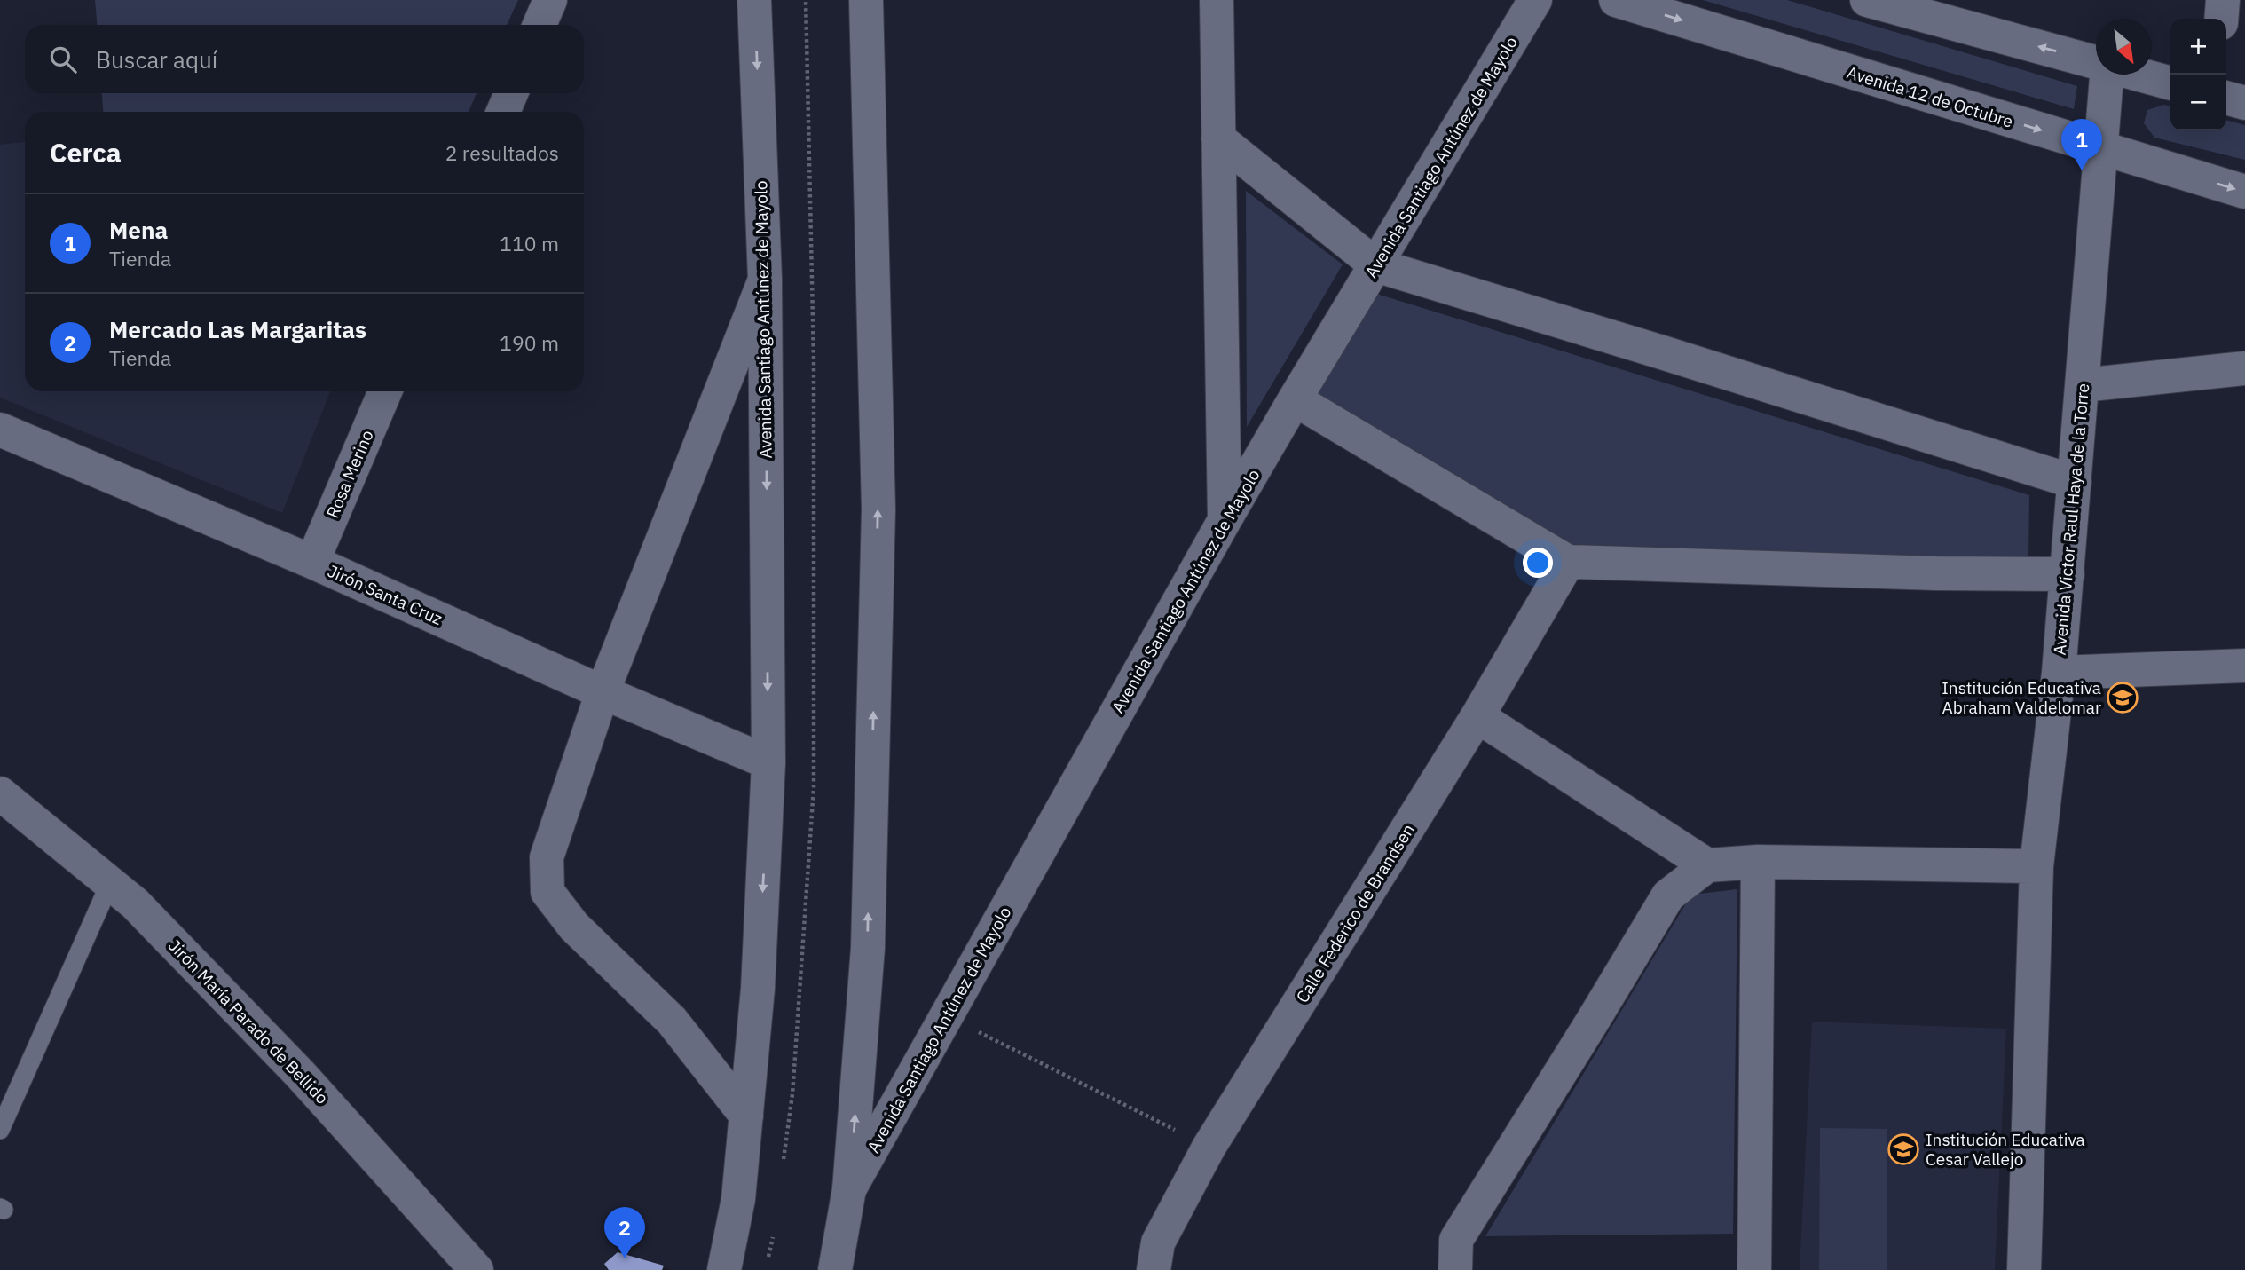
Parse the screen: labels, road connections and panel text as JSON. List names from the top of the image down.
{
  "streets": {
    "street": [
      "Avenida 12 de Octubre",
      "Avenida Santiago Antúnez de Mayolo",
      "Rosa Merino",
      "Avenida Victor Raul Haya de la Torre",
      "Jirón Santa Cruz",
      "Calle Federico de Brandsen",
      "Jirón María Parado de Bellido"
    ]
  },
  "crossings": [
    ["Avenida 12 de Octubre", "Avenida Victor Raul Haya de la Torre"],
    ["Avenida Santiago Antúnez de Mayolo", "Jirón Santa Cruz"],
    ["Rosa Merino", "Jirón Santa Cruz"]
  ],
  "places": {
    "school or university": ["Institución Educativa Abraham Valdelomar", "Institución Educativa Cesar Vallejo"]
  },
  "north": "bottom right",
  "page": {
    "map_buttons": ["+", "−"],
    "search": "Buscar aquí",
    "heading": ["Cerca", "2 resultados"],
    "pins": ["1", "2"],
    "list": [
      {
        "mark": "1",
        "name": "Mena",
        "note": "Tienda",
        "value": "110 m"
      },
      {
        "mark": "2",
        "name": "Mercado Las Margaritas",
        "note": "Tienda",
        "value": "190 m"
      }
    ]
  }
}
